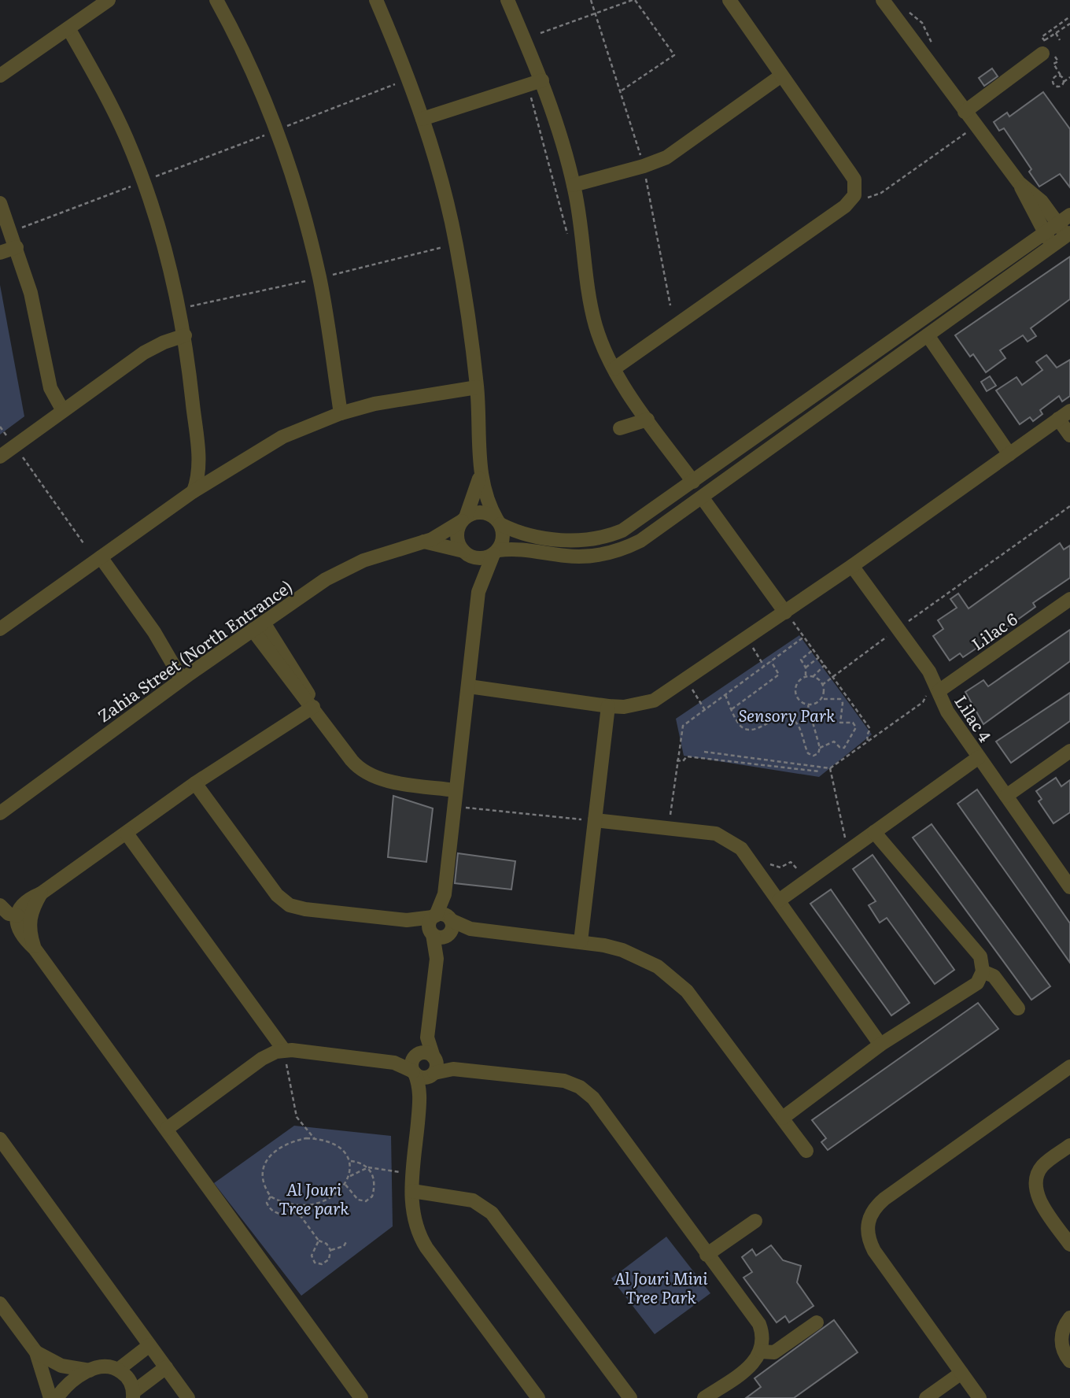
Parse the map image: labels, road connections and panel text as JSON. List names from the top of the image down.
{
  "streets": {
    "street": ["Lilac 6", "Zahia Street (North Entrance)", "Lilac 4"]
  },
  "crossings": [
    ["Lilac 6", "Lilac 4"]
  ],
  "parks": ["Sensory Park", "Al Jouri Tree park", "Al Jouri Mini Tree Park"]
}
